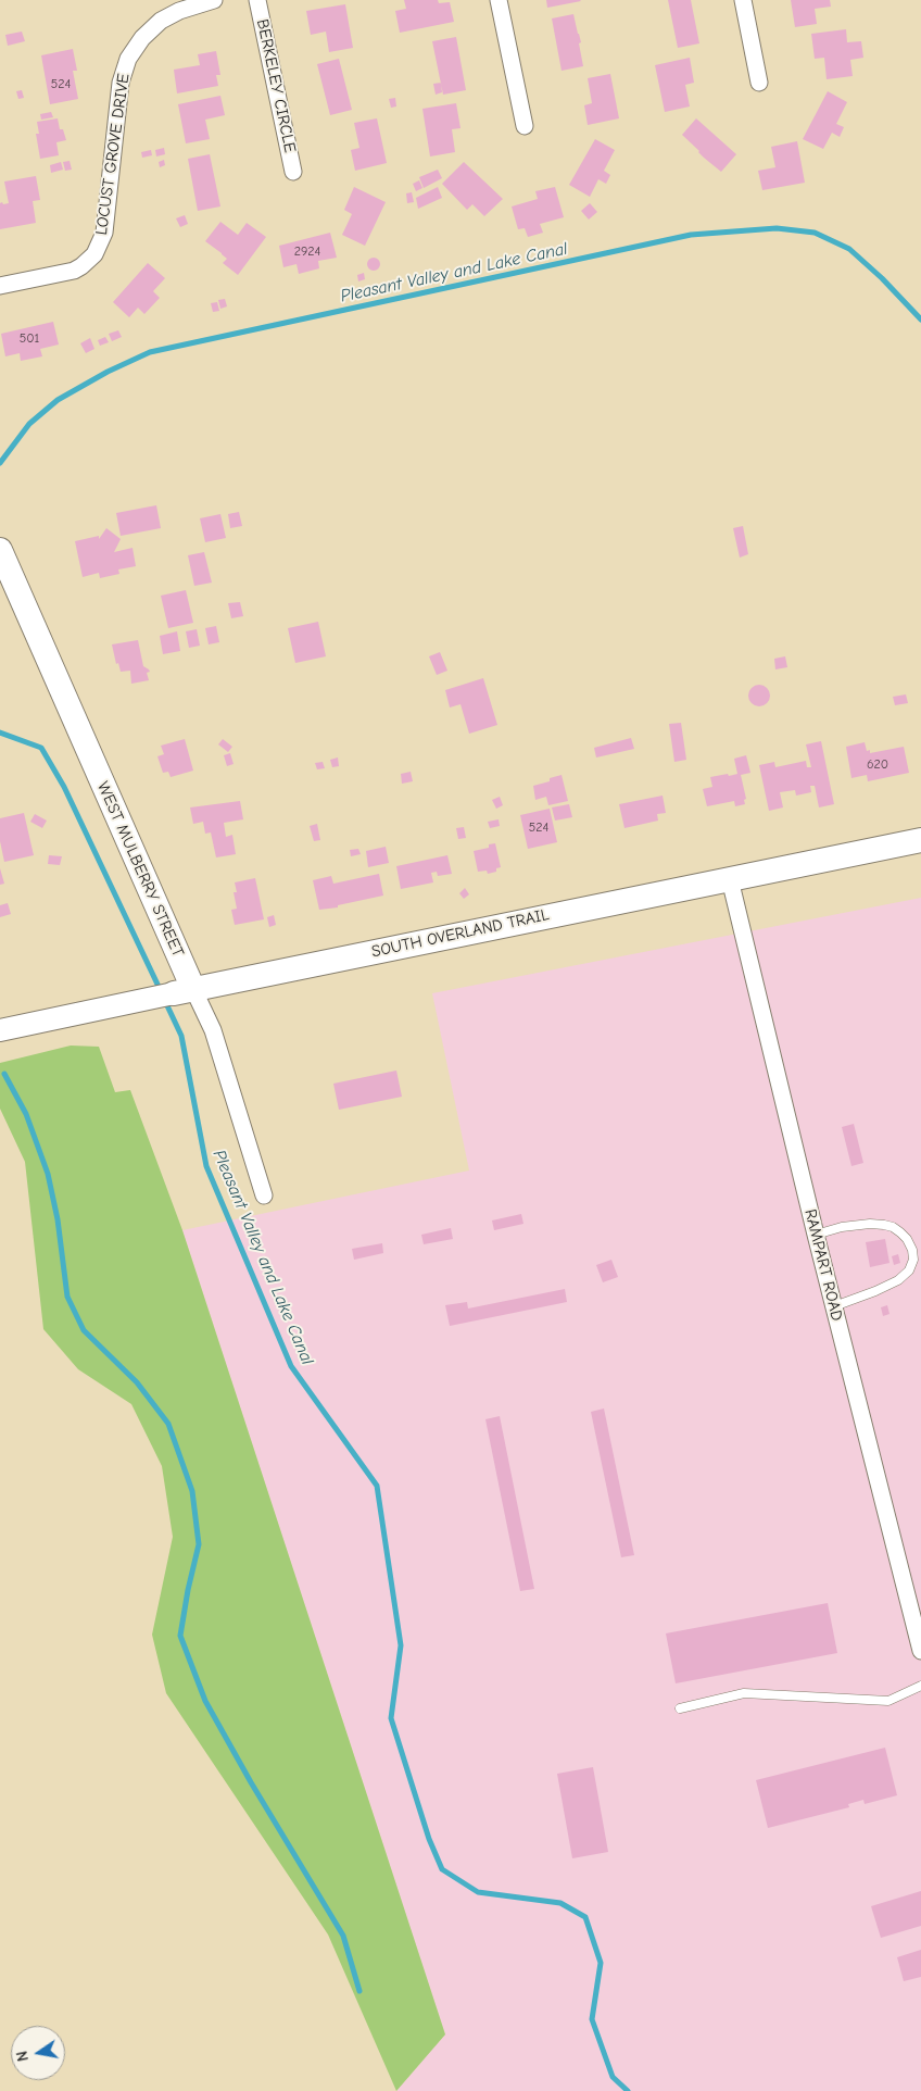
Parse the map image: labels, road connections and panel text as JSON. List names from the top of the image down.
{
  "streets": {
    "main road": ["WEST MULBERRY STREET", "SOUTH OVERLAND TRAIL"],
    "street": ["BERKELEY CIRCLE", "LOCUST GROVE DRIVE", "RAMPART ROAD"]
  },
  "crossings": [
    ["WEST MULBERRY STREET", "SOUTH OVERLAND TRAIL"],
    ["SOUTH OVERLAND TRAIL", "RAMPART ROAD"]
  ],
  "water": ["Pleasant Valley and Lake Canal"],
  "house_numbers": [
    "524",
    "2924",
    "501",
    "620",
    "524"
  ],
  "north": "left"
}
